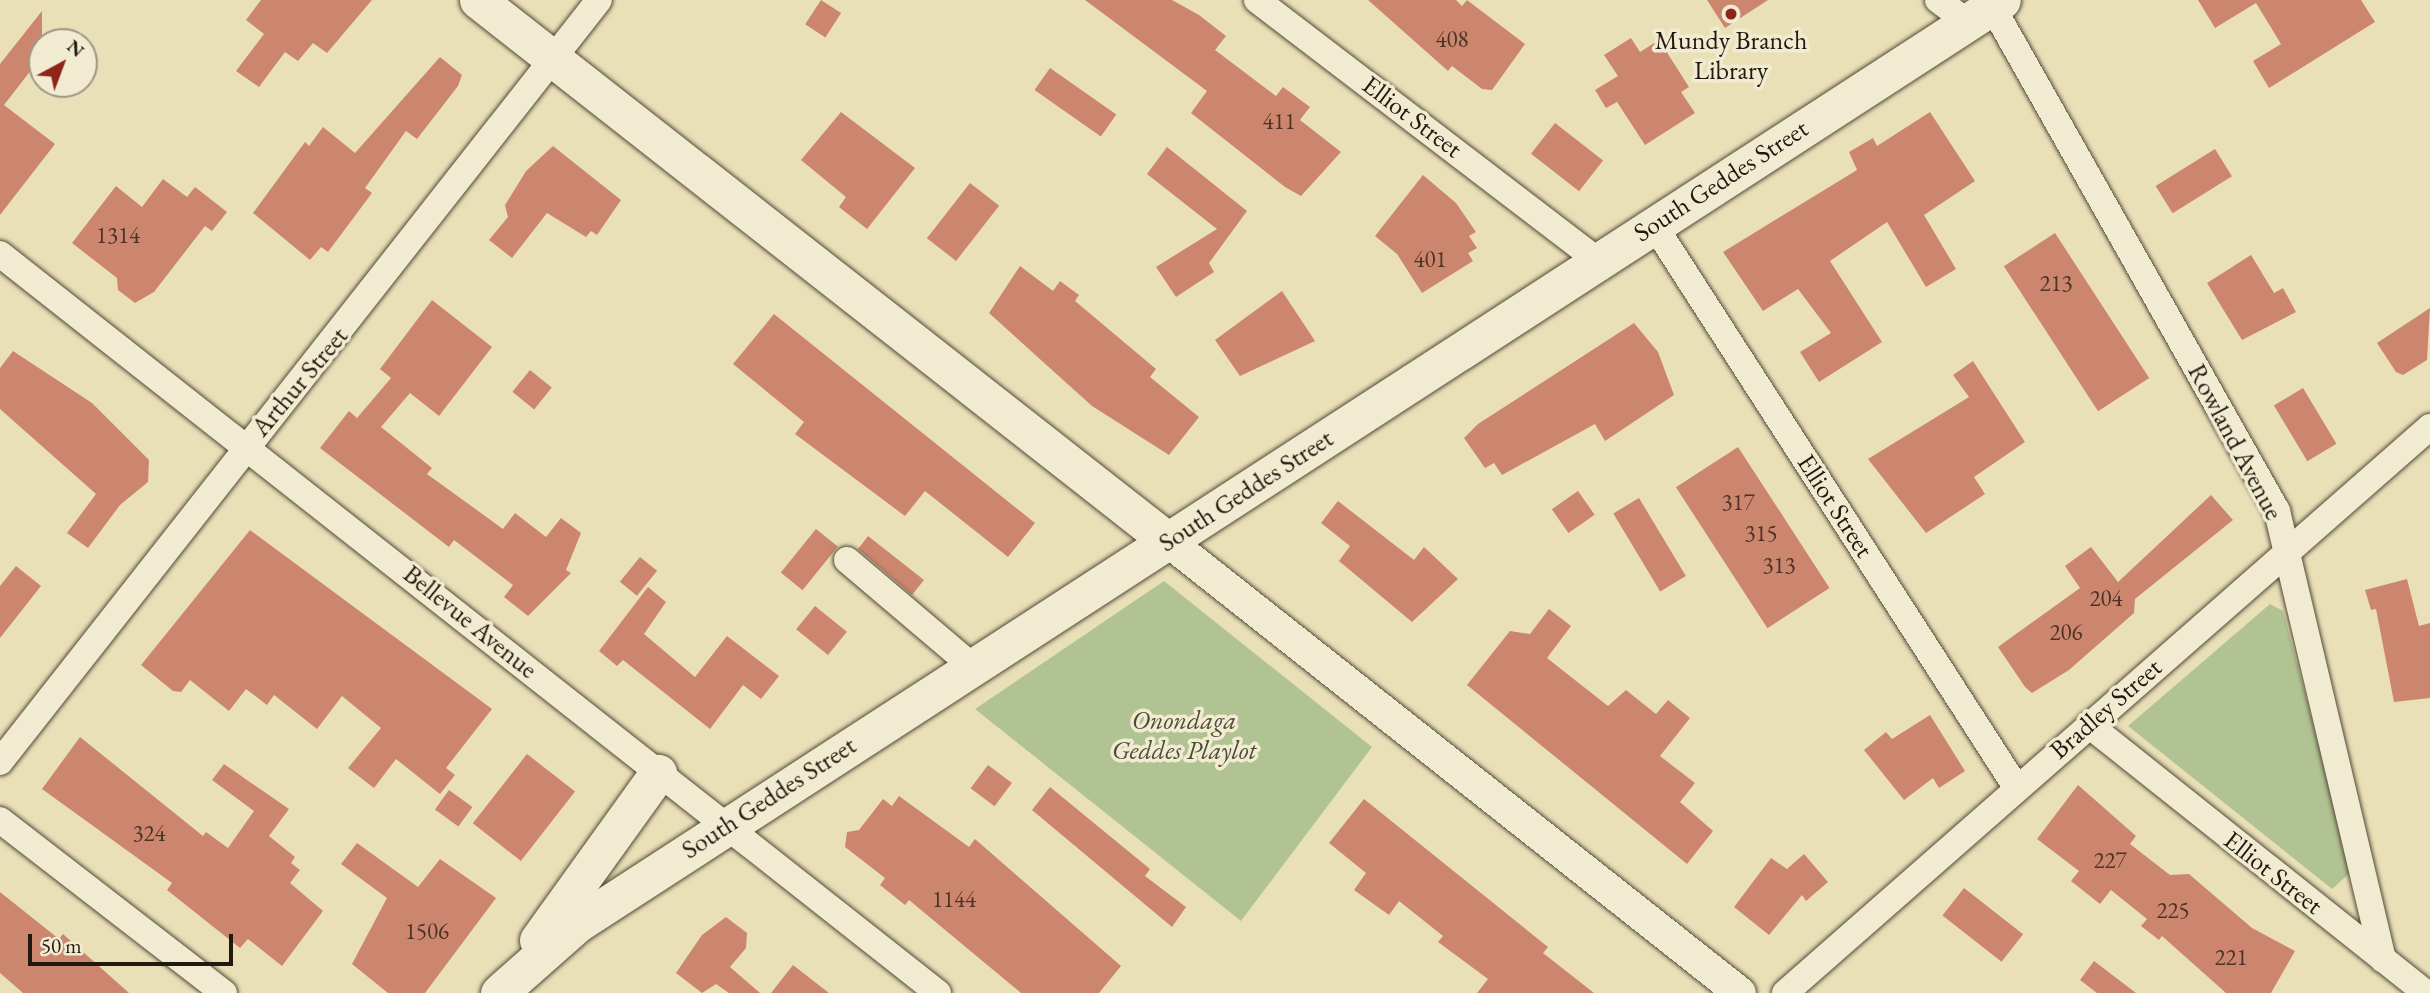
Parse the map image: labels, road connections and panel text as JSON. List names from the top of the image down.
{
  "streets": {
    "main road": ["South Geddes Street"],
    "street": [
      "Elliot Street",
      "Arthur Street",
      "Rowland Avenue",
      "Bellevue Avenue",
      "Bradley Street"
    ]
  },
  "crossings": [
    ["Elliot Street", "South Geddes Street"],
    ["Elliot Street", "Rowland Avenue"],
    ["Elliot Street", "Bradley Street"],
    ["South Geddes Street", "Rowland Avenue"],
    ["South Geddes Street", "Bellevue Avenue"],
    ["Arthur Street", "Bellevue Avenue"],
    ["Rowland Avenue", "Bradley Street"]
  ],
  "parks": ["Onondaga Geddes Playlot"],
  "places": ["Mundy Branch Library"],
  "house_numbers": [
    "408",
    "411",
    "1314",
    "401",
    "213",
    "317",
    "315",
    "313",
    "204",
    "206",
    "324",
    "227",
    "1144",
    "225",
    "1506",
    "221"
  ],
  "scale_bar": "50 m",
  "north": "top right"
}
